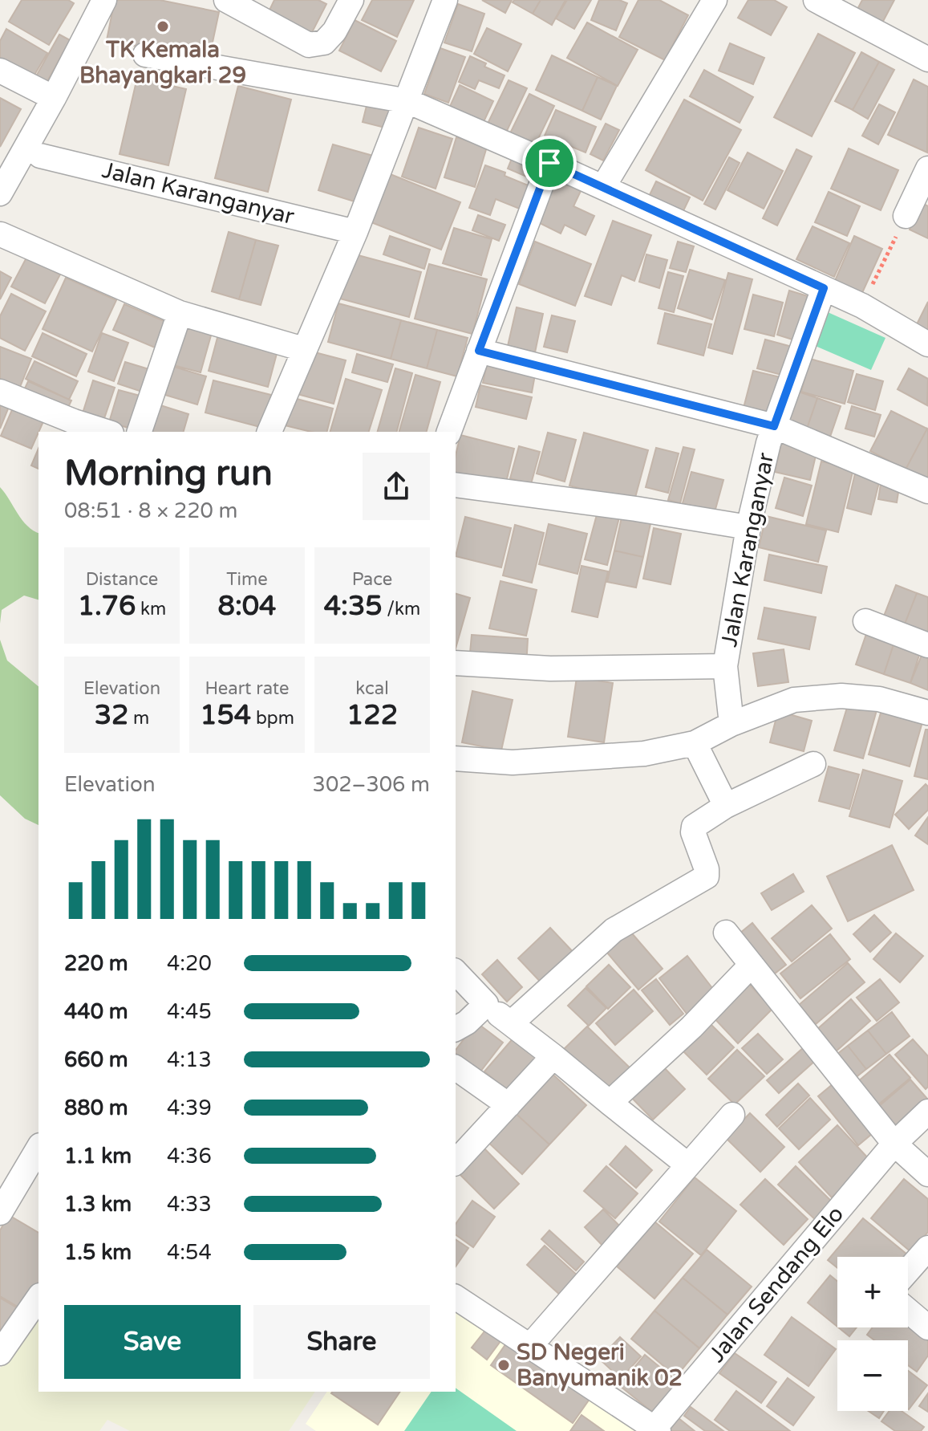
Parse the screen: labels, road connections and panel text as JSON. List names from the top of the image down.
{
  "streets": {
    "street": ["Jalan Karanganyar", "Jalan Sendang Elo"]
  },
  "places": ["TK Kemala Bhayangkari 29", "SD Negeri Banyumanik 02"],
  "page": {
    "heading": ["Morning run", "08:51 · 8 × 220 m"],
    "stats": [
      ["Distance", "1.76 km"],
      ["Time", "8:04"],
      ["Pace", "4:35 /km"],
      ["Elevation", "32 m"],
      ["Heart rate", "154 bpm"],
      ["kcal", "122"]
    ],
    "chart": ["Elevation", "302–306 m"],
    "list": [
      {
        "name": "220 m",
        "note": "4:20"
      },
      {
        "name": "440 m",
        "note": "4:45"
      },
      {
        "name": "660 m",
        "note": "4:13"
      },
      {
        "name": "880 m",
        "note": "4:39"
      },
      {
        "name": "1.1 km",
        "note": "4:36"
      },
      {
        "name": "1.3 km",
        "note": "4:33"
      },
      {
        "name": "1.5 km",
        "note": "4:54"
      }
    ],
    "map_buttons": ["+", "−"],
    "buttons": ["Save", "Share"]
  }
}
